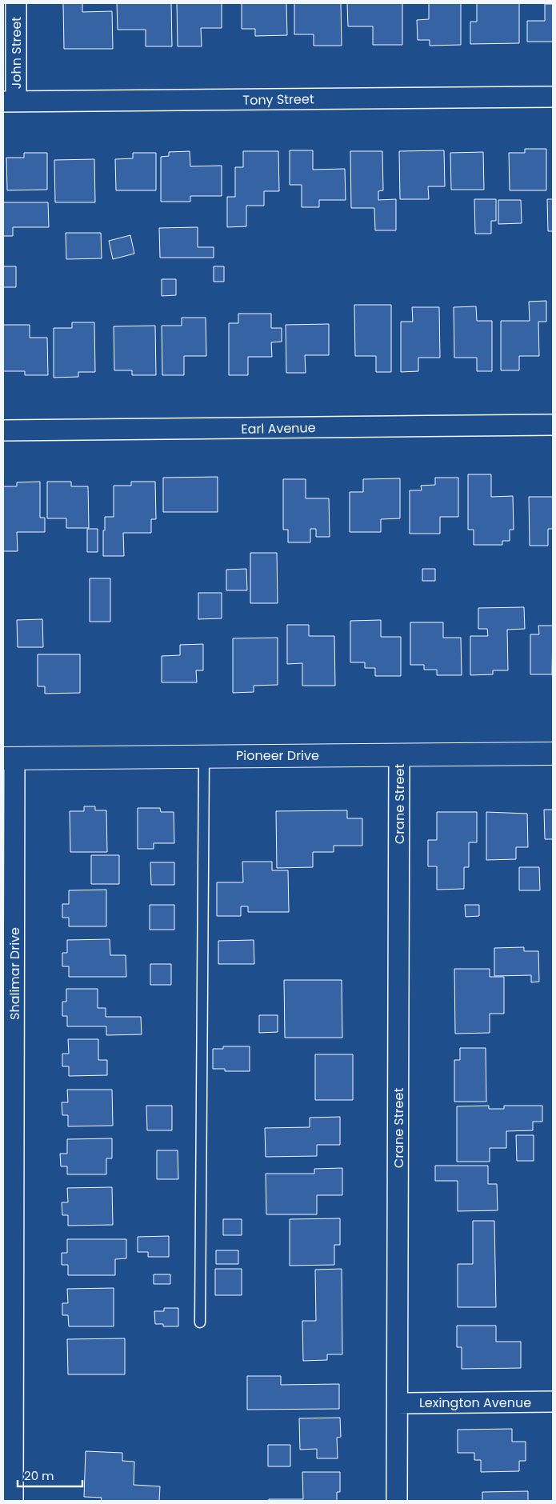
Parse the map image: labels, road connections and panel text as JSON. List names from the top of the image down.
{
  "streets": {
    "street": [
      "John Street",
      "Tony Street",
      "Earl Avenue",
      "Pioneer Drive",
      "Crane Street",
      "Shalimar Drive",
      "Lexington Avenue"
    ]
  },
  "crossings": [
    ["John Street", "Tony Street"],
    ["Pioneer Drive", "Crane Street"],
    ["Pioneer Drive", "Shalimar Drive"],
    ["Crane Street", "Lexington Avenue"]
  ],
  "scale_bar": "20 m"
}
